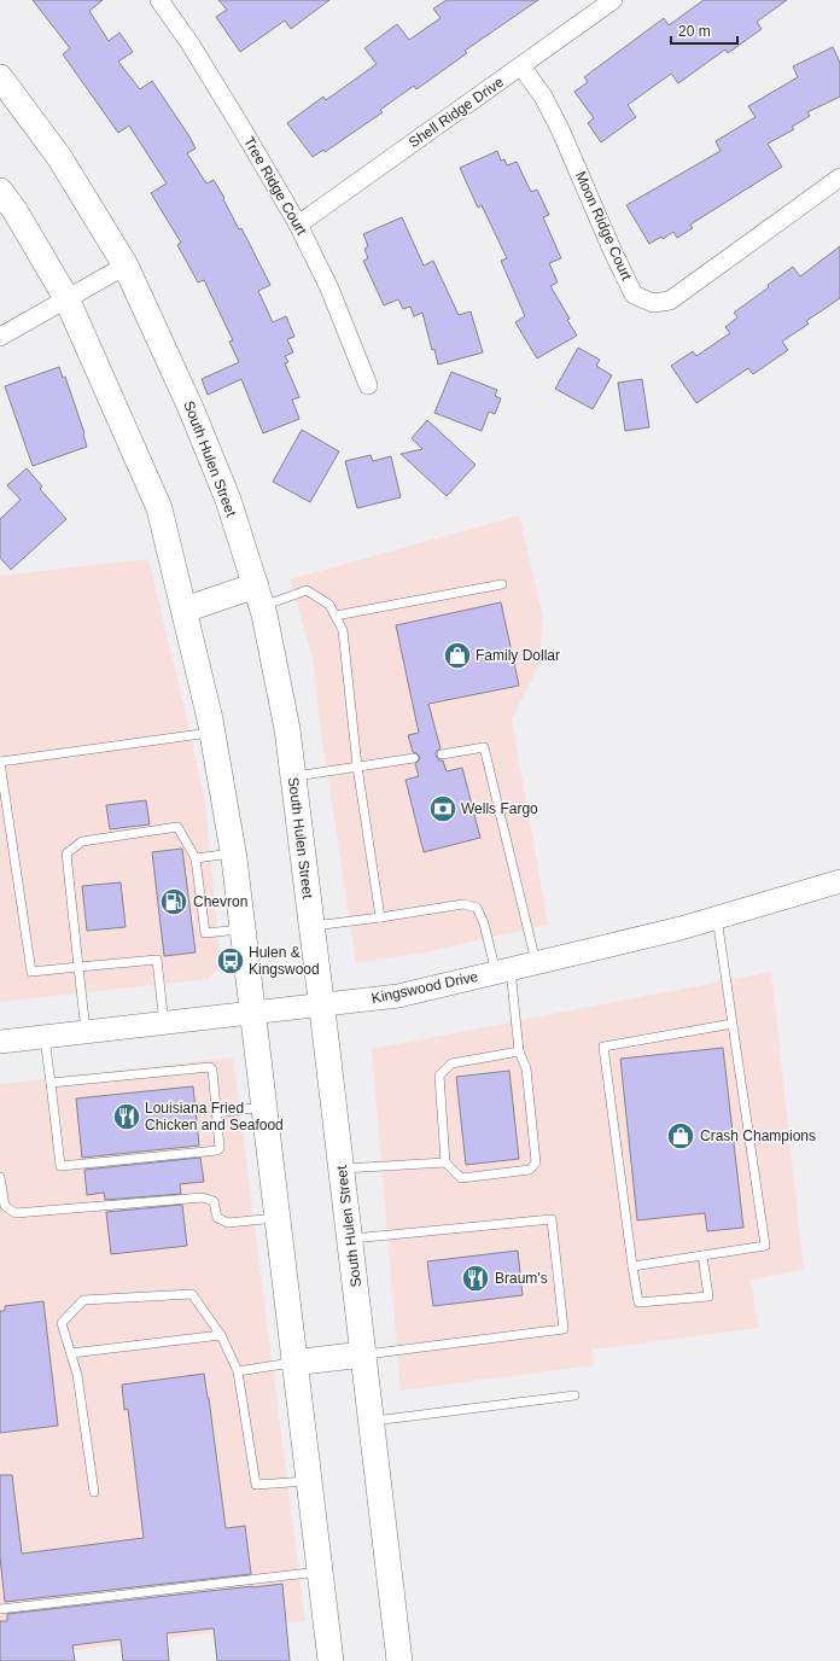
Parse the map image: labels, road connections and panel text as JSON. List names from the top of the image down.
{
  "streets": {
    "main road": ["South Hulen Street"],
    "street": [
      "Shell Ridge Drive",
      "Tree Ridge Court",
      "Moon Ridge Court",
      "Kingswood Drive"
    ]
  },
  "crossings": [
    ["Shell Ridge Drive", "Tree Ridge Court"],
    ["Shell Ridge Drive", "Moon Ridge Court"],
    ["South Hulen Street", "Kingswood Drive"]
  ],
  "places": {
    "shop": ["Family Dollar", "Crash Champions"],
    "bank": ["Wells Fargo"],
    "fuel station": ["Chevron"],
    "bus stop": ["Hulen & Kingswood"],
    "restaurant": ["Louisiana Fried Chicken and Seafood", "Braum's"]
  },
  "scale_bar": "20 m"
}
